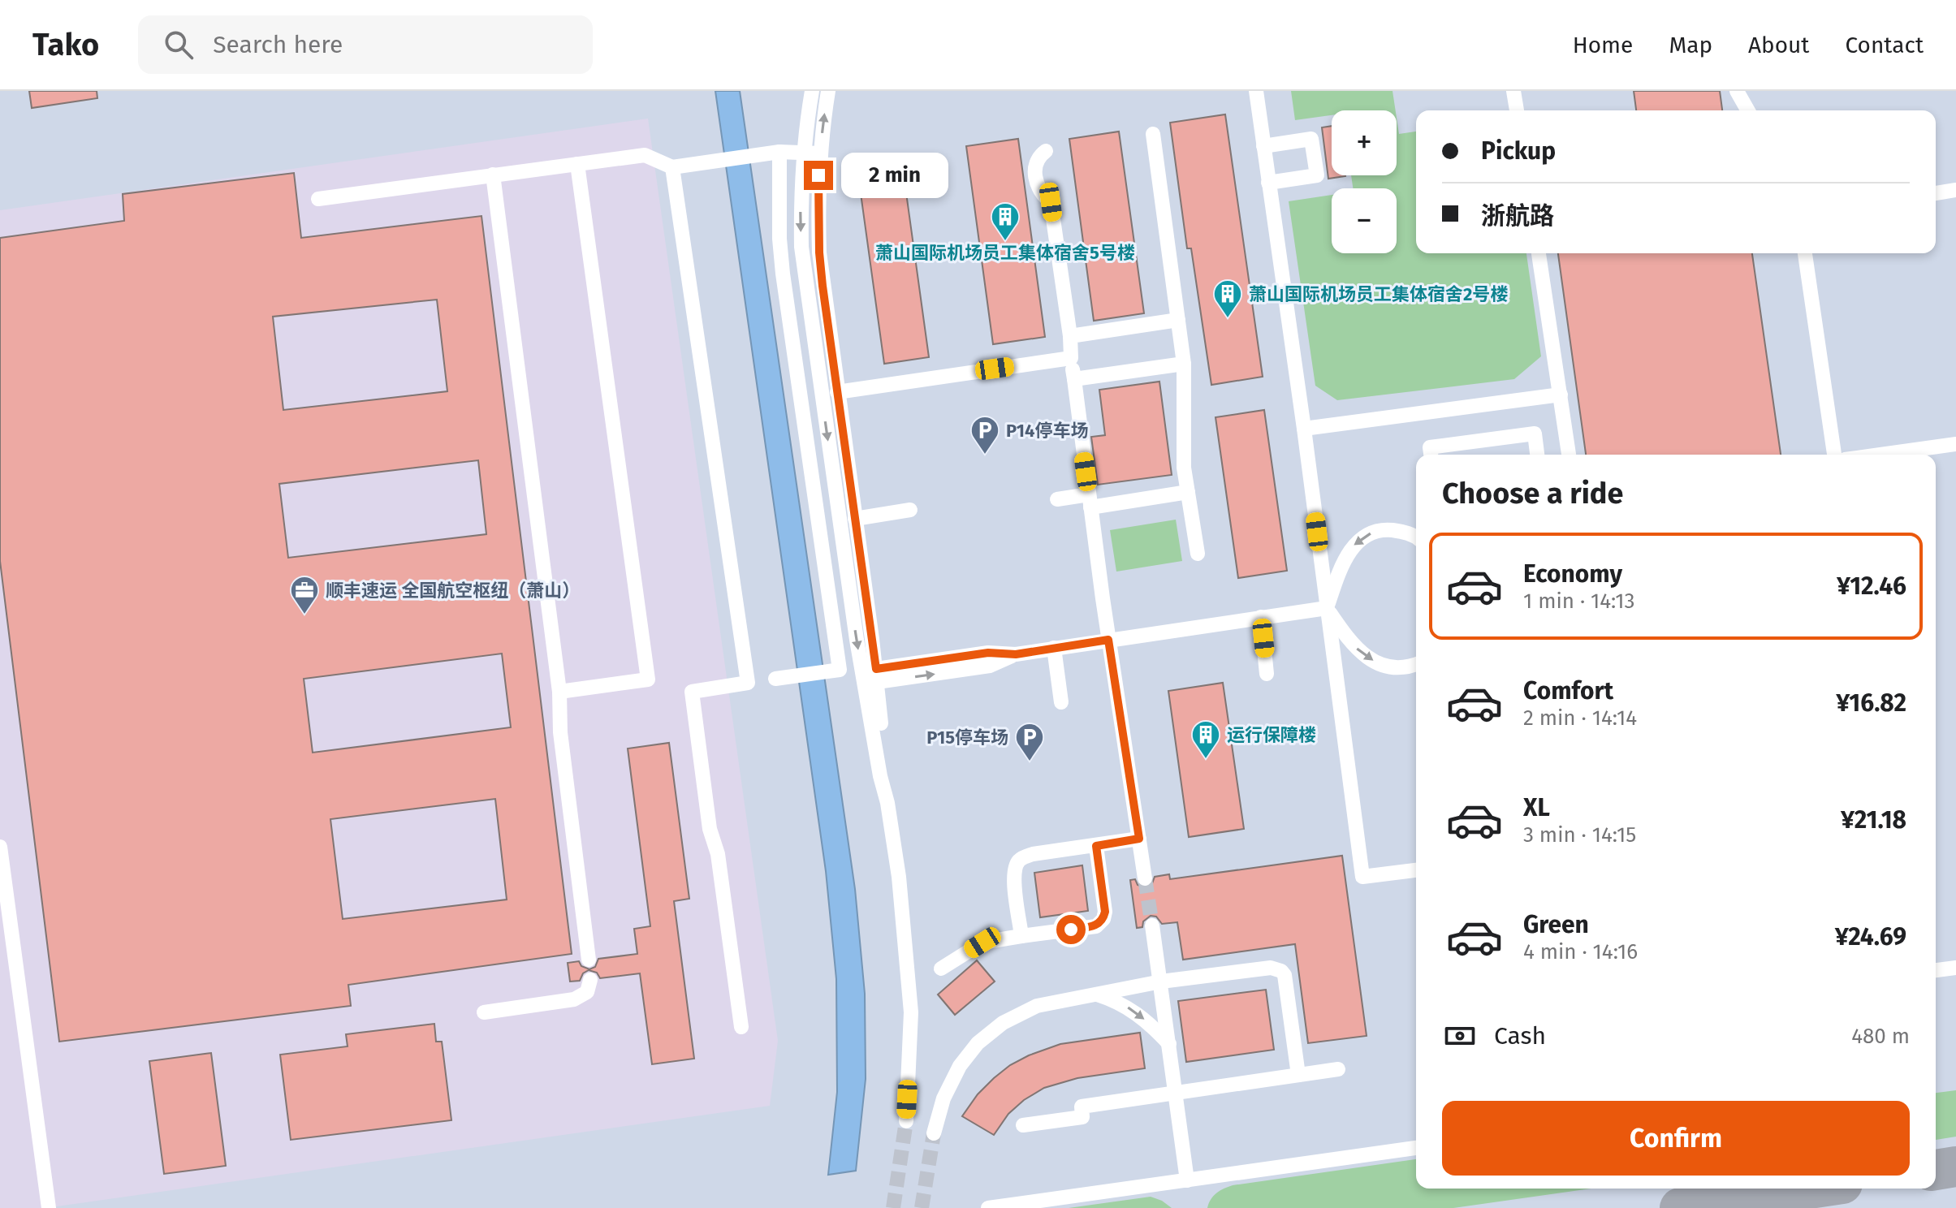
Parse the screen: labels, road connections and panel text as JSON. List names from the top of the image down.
{
  "places": {
    "building": ["萧山国际机场员工集体宿舍5号楼", "萧山国际机场员工集体宿舍2号楼", "运行保障楼"],
    "parking": ["P14停车场", "P15停车场"],
    "office": ["顺丰速运 全国航空枢纽（萧山）"]
  },
  "page": {
    "header": "Tako",
    "search": "Search here",
    "nav": [
      "Home",
      "Map",
      "About",
      "Contact"
    ],
    "map_buttons": ["+", "−"],
    "banner": ["Pickup", "浙航路"],
    "bubble": "2 min",
    "heading": "Choose a ride",
    "list": [
      {
        "name": "Economy",
        "note": "1 min · 14:13",
        "value": "¥12.46"
      },
      {
        "name": "Comfort",
        "note": "2 min · 14:14",
        "value": "¥16.82"
      },
      {
        "name": "XL",
        "note": "3 min · 14:15",
        "value": "¥21.18"
      },
      {
        "name": "Green",
        "note": "4 min · 14:16",
        "value": "¥24.69"
      }
    ],
    "pay": ["Cash", "480 m"],
    "buttons": "Confirm"
  }
}
